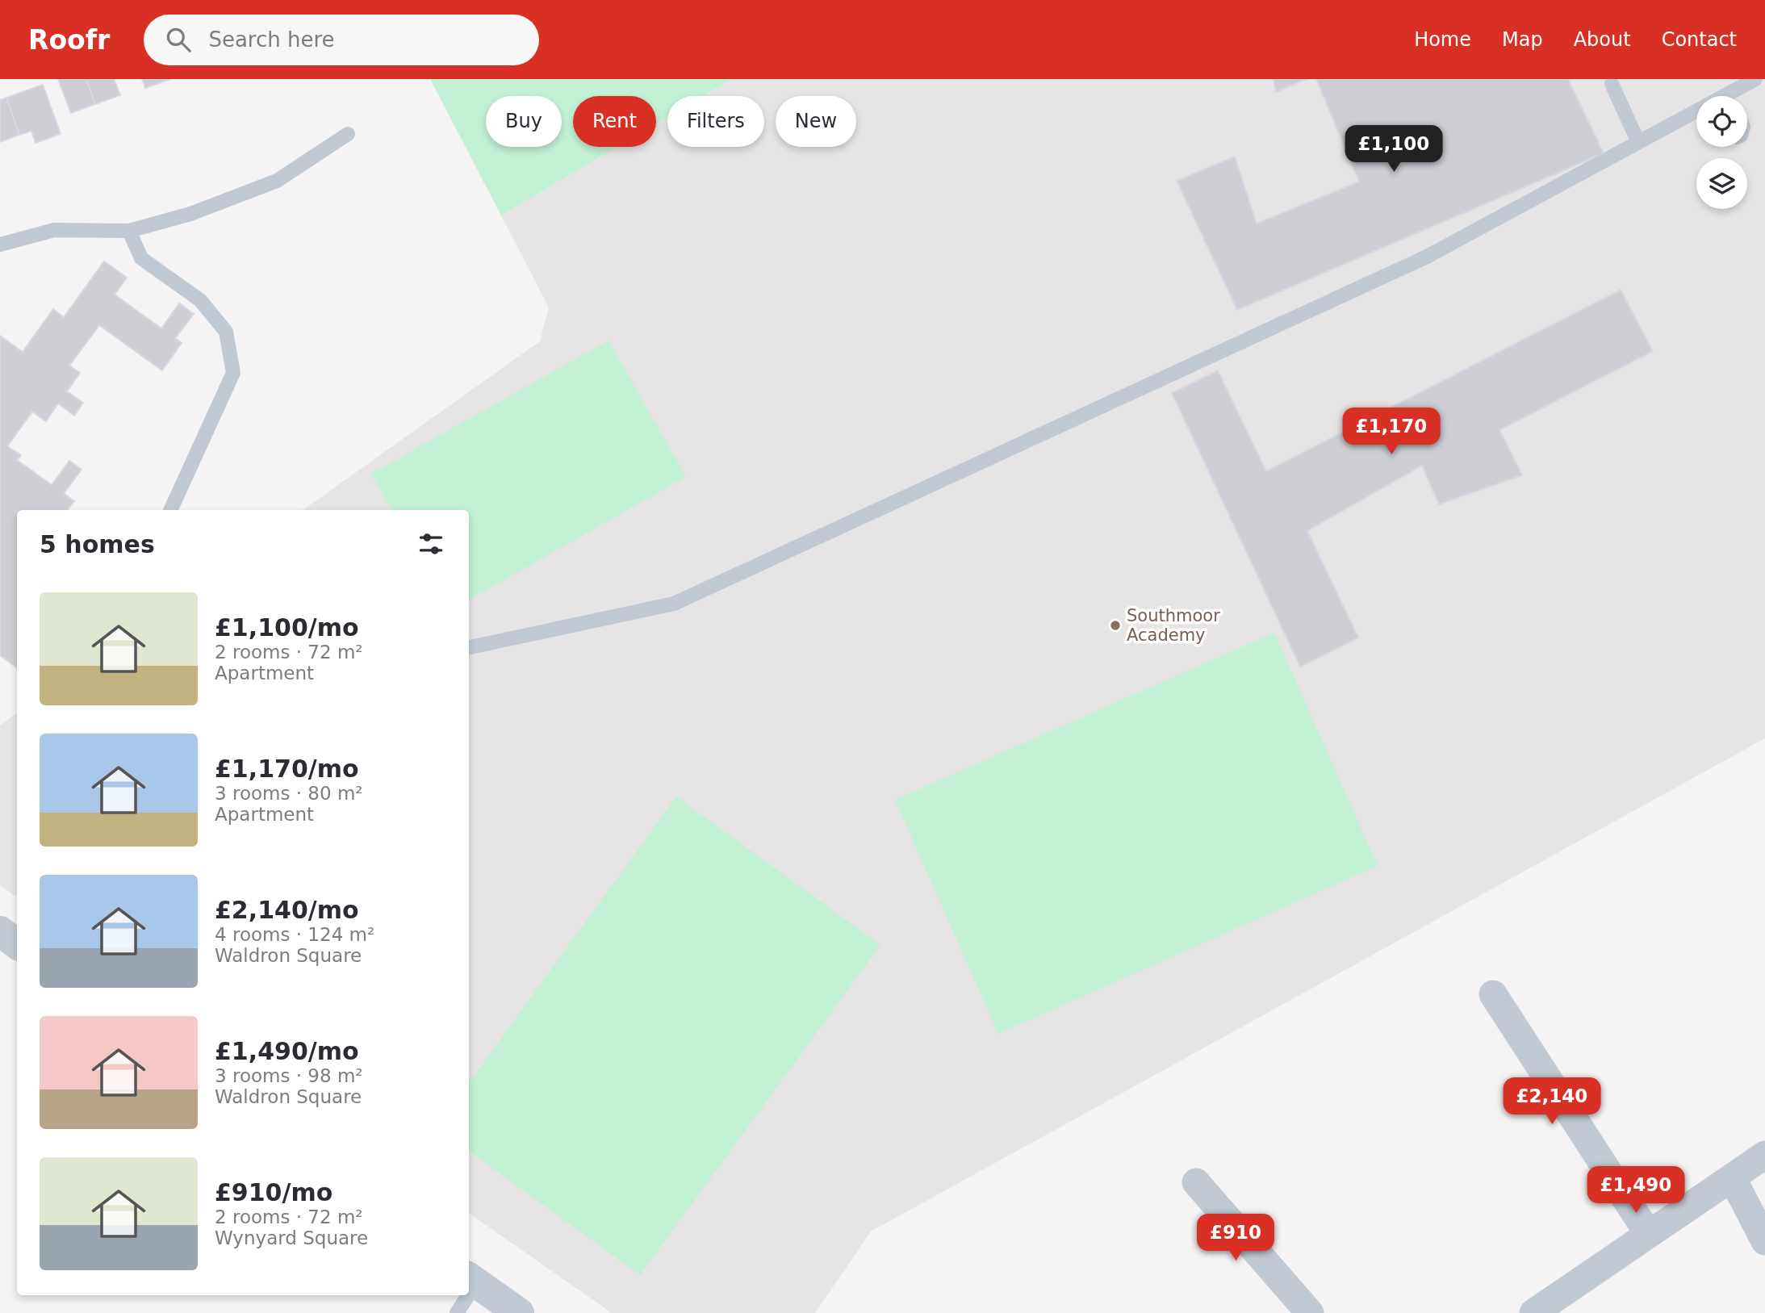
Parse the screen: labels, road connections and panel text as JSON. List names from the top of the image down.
{
  "places": ["Southmoor Academy"],
  "page": {
    "header": "Roofr",
    "search": "Search here",
    "nav": [
      "Home",
      "Map",
      "About",
      "Contact"
    ],
    "chip": [
      "Buy",
      "Rent",
      "Filters",
      "New"
    ],
    "price": [
      "£1,100",
      "£1,170",
      "£2,140",
      "£1,490",
      "£910"
    ],
    "heading": "5 homes",
    "list": [
      {
        "name": "£1,100/mo",
        "note": "2 rooms · 72 m² · Apartment"
      },
      {
        "name": "£1,170/mo",
        "note": "3 rooms · 80 m² · Apartment"
      },
      {
        "name": "£2,140/mo",
        "note": "4 rooms · 124 m² · Waldron Square"
      },
      {
        "name": "£1,490/mo",
        "note": "3 rooms · 98 m² · Waldron Square"
      },
      {
        "name": "£910/mo",
        "note": "2 rooms · 72 m² · Wynyard Square"
      }
    ]
  }
}
